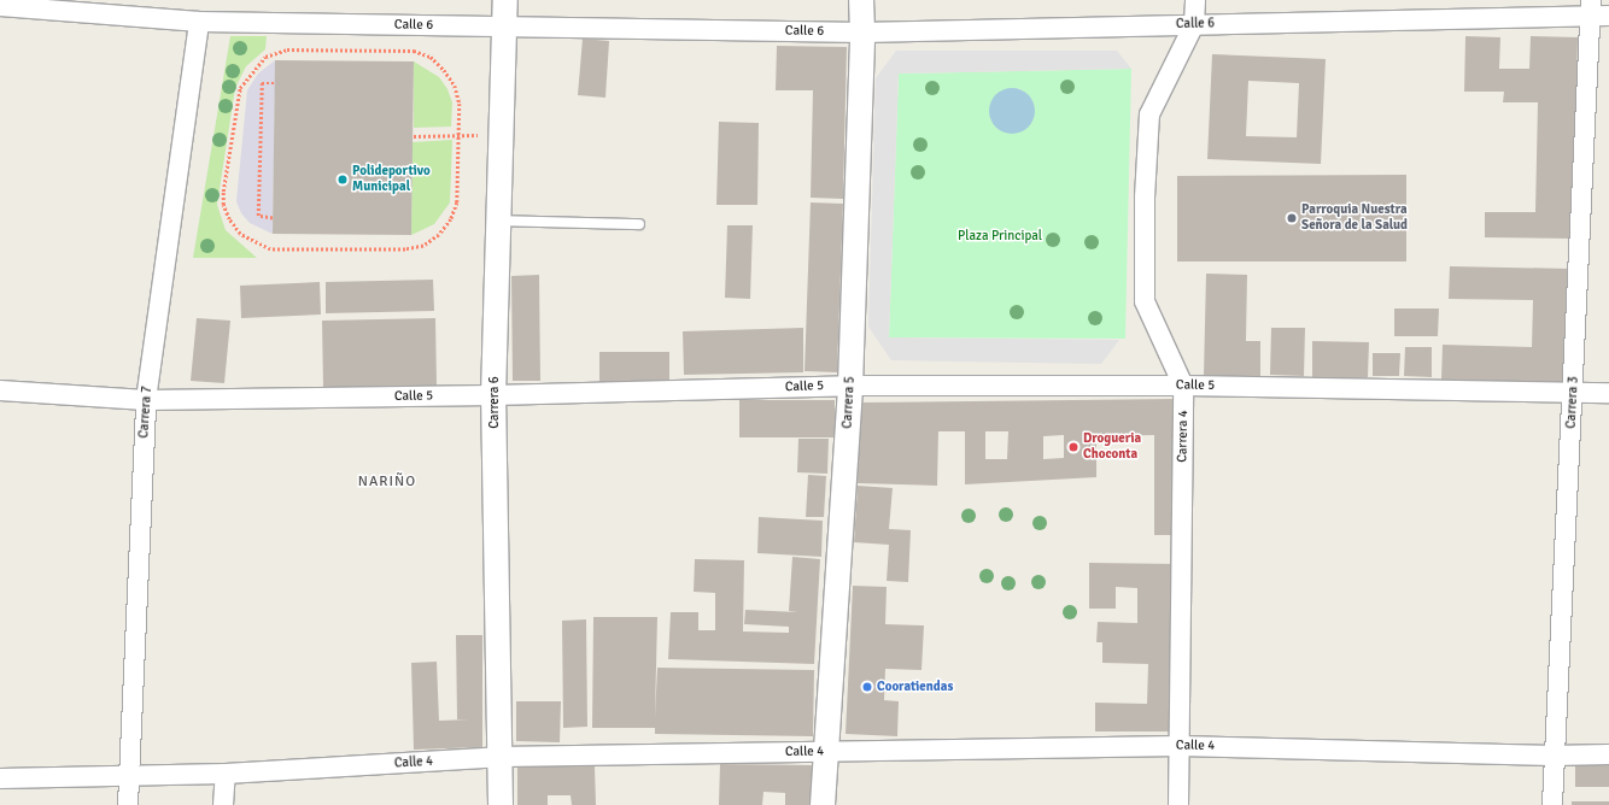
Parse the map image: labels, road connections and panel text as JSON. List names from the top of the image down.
{
  "streets": {
    "street": [
      "Calle 6",
      "Calle 5",
      "Carrera 6",
      "Carrera 5",
      "Carrera 3",
      "Carrera 7",
      "Carrera 4",
      "Calle 4"
    ]
  },
  "crossings": [
    ["Calle 6", "Carrera 6"],
    ["Calle 6", "Carrera 5"],
    ["Calle 6", "Carrera 3"],
    ["Calle 6", "Carrera 7"],
    ["Calle 6", "Carrera 4"],
    ["Calle 5", "Carrera 6"],
    ["Calle 5", "Carrera 5"],
    ["Calle 5", "Carrera 3"],
    ["Calle 5", "Carrera 7"],
    ["Calle 5", "Carrera 4"],
    ["Carrera 6", "Calle 4"],
    ["Carrera 5", "Calle 4"],
    ["Carrera 3", "Calle 4"],
    ["Carrera 7", "Calle 4"],
    ["Carrera 4", "Calle 4"]
  ],
  "districts": ["NARIÑO"],
  "parks": ["Plaza Principal"],
  "places": [
    "Polideportivo Municipal",
    "Parroquia Nuestra Señora de la Salud",
    "Drogueria Choconta",
    "Cooratiendas"
  ]
}
